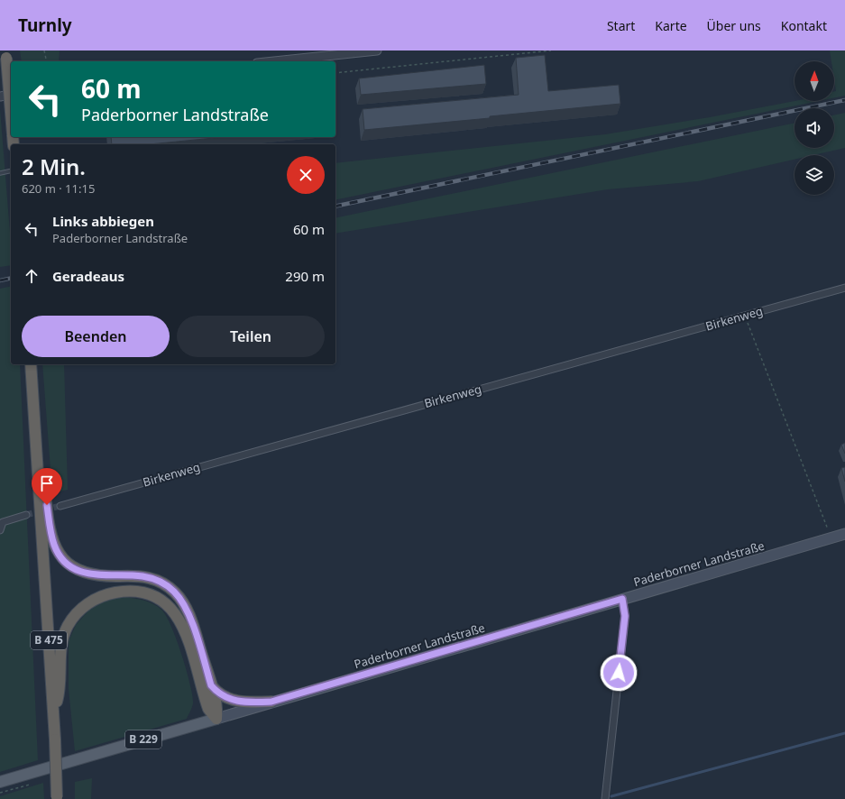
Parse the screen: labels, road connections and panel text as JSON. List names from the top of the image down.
{
  "streets": {
    "highway": ["B 475"],
    "main road": ["Paderborner Landstraße", "B 229"],
    "street": ["Birkenweg"]
  },
  "north": "top",
  "page": {
    "header": "Turnly",
    "nav": [
      "Start",
      "Karte",
      "Über uns",
      "Kontakt"
    ],
    "turn": ["60 m", "Paderborner Landstraße"],
    "heading": ["2 Min.", "620 m · 11:15"],
    "list": [
      {
        "name": "Links abbiegen",
        "note": "Paderborner Landstraße",
        "value": "60 m"
      },
      {
        "name": "Geradeaus",
        "value": "290 m"
      }
    ],
    "buttons": ["Beenden", "Teilen"]
  }
}
